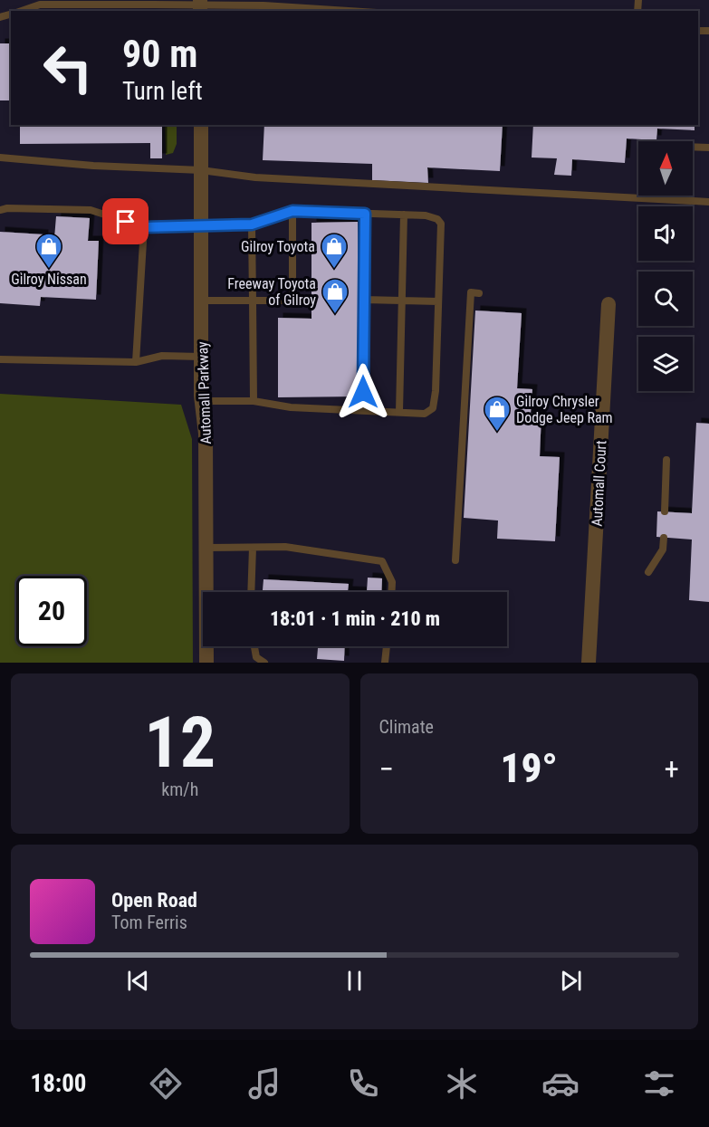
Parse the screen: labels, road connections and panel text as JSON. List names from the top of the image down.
{
  "streets": {
    "street": ["Automall Parkway", "Automall Court"]
  },
  "places": {
    "shop": [
      "Gilroy Nissan",
      "Gilroy Toyota",
      "Freeway Toyota of Gilroy",
      "Gilroy Chrysler Dodge Jeep Ram"
    ]
  },
  "north": "top",
  "page": {
    "turn": ["90 m", "Turn left"],
    "limit": "20",
    "trip": "18:01 · 1 min · 210 m",
    "tile": [
      ["12", "km/h"],
      "Climate"
    ],
    "heat": ["−", "19°", "+"],
    "song": ["Open Road", "Tom Ferris"],
    "tabs": "18:00"
  }
}
